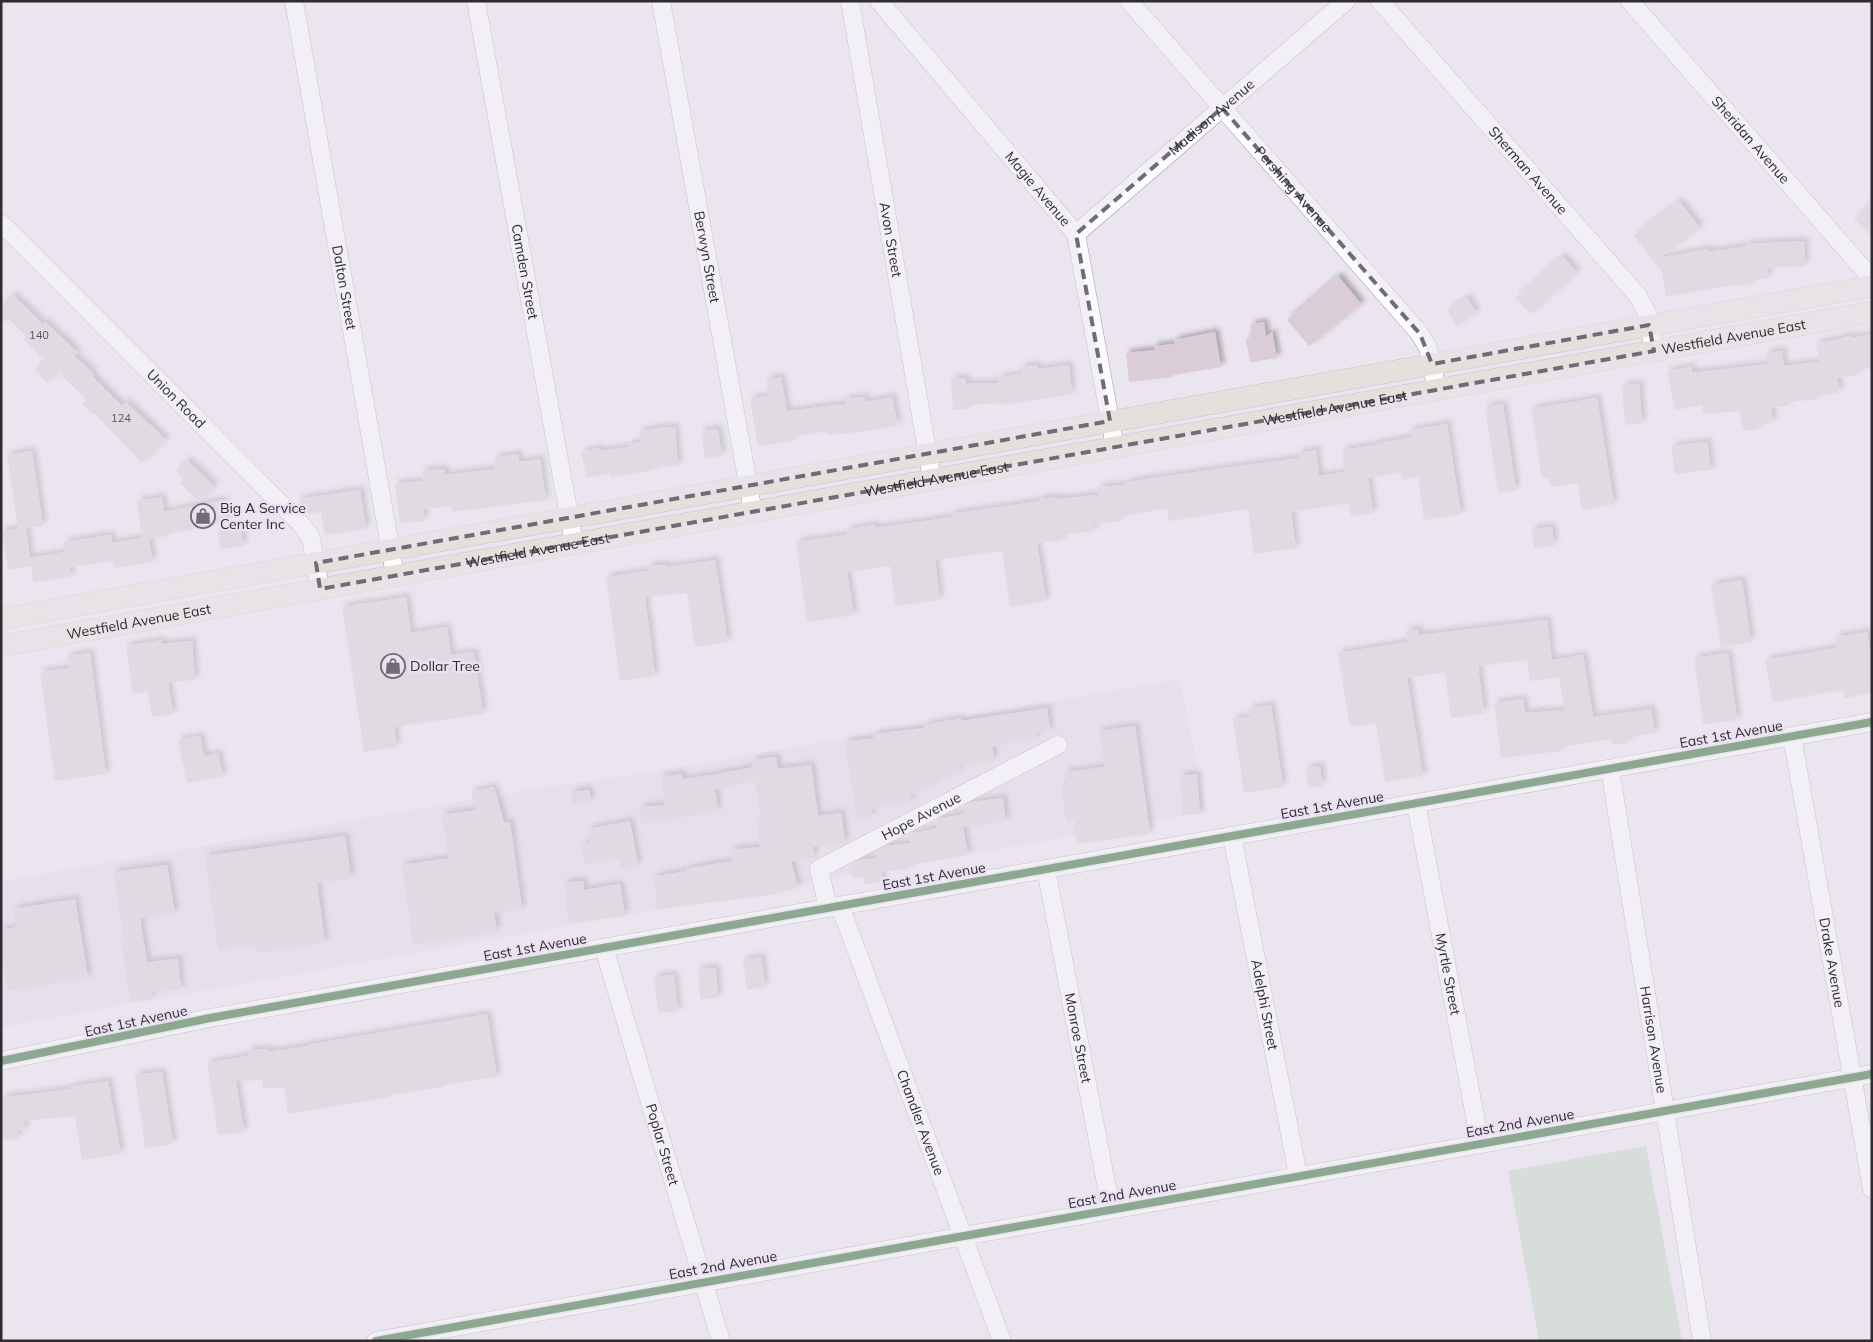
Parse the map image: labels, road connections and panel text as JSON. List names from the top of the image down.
{
  "streets": {
    "main road": ["Westfield Avenue East"],
    "street": [
      "Madison Avenue",
      "Sheridan Avenue",
      "Sherman Avenue",
      "Magie Avenue",
      "Pershing Avenue",
      "Avon Street",
      "Berwyn Street",
      "Camden Street",
      "Dalton Street",
      "Union Road",
      "East 1st Avenue",
      "Hope Avenue",
      "Drake Avenue",
      "Myrtle Street",
      "Adelphi Street",
      "Monroe Street",
      "Harrison Avenue",
      "Chandler Avenue",
      "East 2nd Avenue",
      "Poplar Street"
    ]
  },
  "crossings": [
    ["Madison Avenue", "Magie Avenue"],
    ["Madison Avenue", "Pershing Avenue"],
    ["Sherman Avenue", "Westfield Avenue East"],
    ["Magie Avenue", "Westfield Avenue East"],
    ["Pershing Avenue", "Westfield Avenue East"],
    ["Avon Street", "Westfield Avenue East"],
    ["Berwyn Street", "Westfield Avenue East"],
    ["Camden Street", "Westfield Avenue East"],
    ["Dalton Street", "Westfield Avenue East"],
    ["Westfield Avenue East", "Union Road"],
    ["East 1st Avenue", "Hope Avenue"],
    ["East 1st Avenue", "Drake Avenue"],
    ["East 1st Avenue", "Myrtle Street"],
    ["East 1st Avenue", "Adelphi Street"],
    ["East 1st Avenue", "Monroe Street"],
    ["East 1st Avenue", "Harrison Avenue"],
    ["East 1st Avenue", "Chandler Avenue"],
    ["East 1st Avenue", "Poplar Street"],
    ["Hope Avenue", "Chandler Avenue"],
    ["Drake Avenue", "East 2nd Avenue"],
    ["Myrtle Street", "East 2nd Avenue"],
    ["Adelphi Street", "East 2nd Avenue"],
    ["Monroe Street", "East 2nd Avenue"],
    ["Harrison Avenue", "East 2nd Avenue"],
    ["Chandler Avenue", "East 2nd Avenue"],
    ["East 2nd Avenue", "Poplar Street"]
  ],
  "places": {
    "shop": ["Big A Service Center Inc", "Dollar Tree"]
  },
  "house_numbers": ["140", "124"]
}
